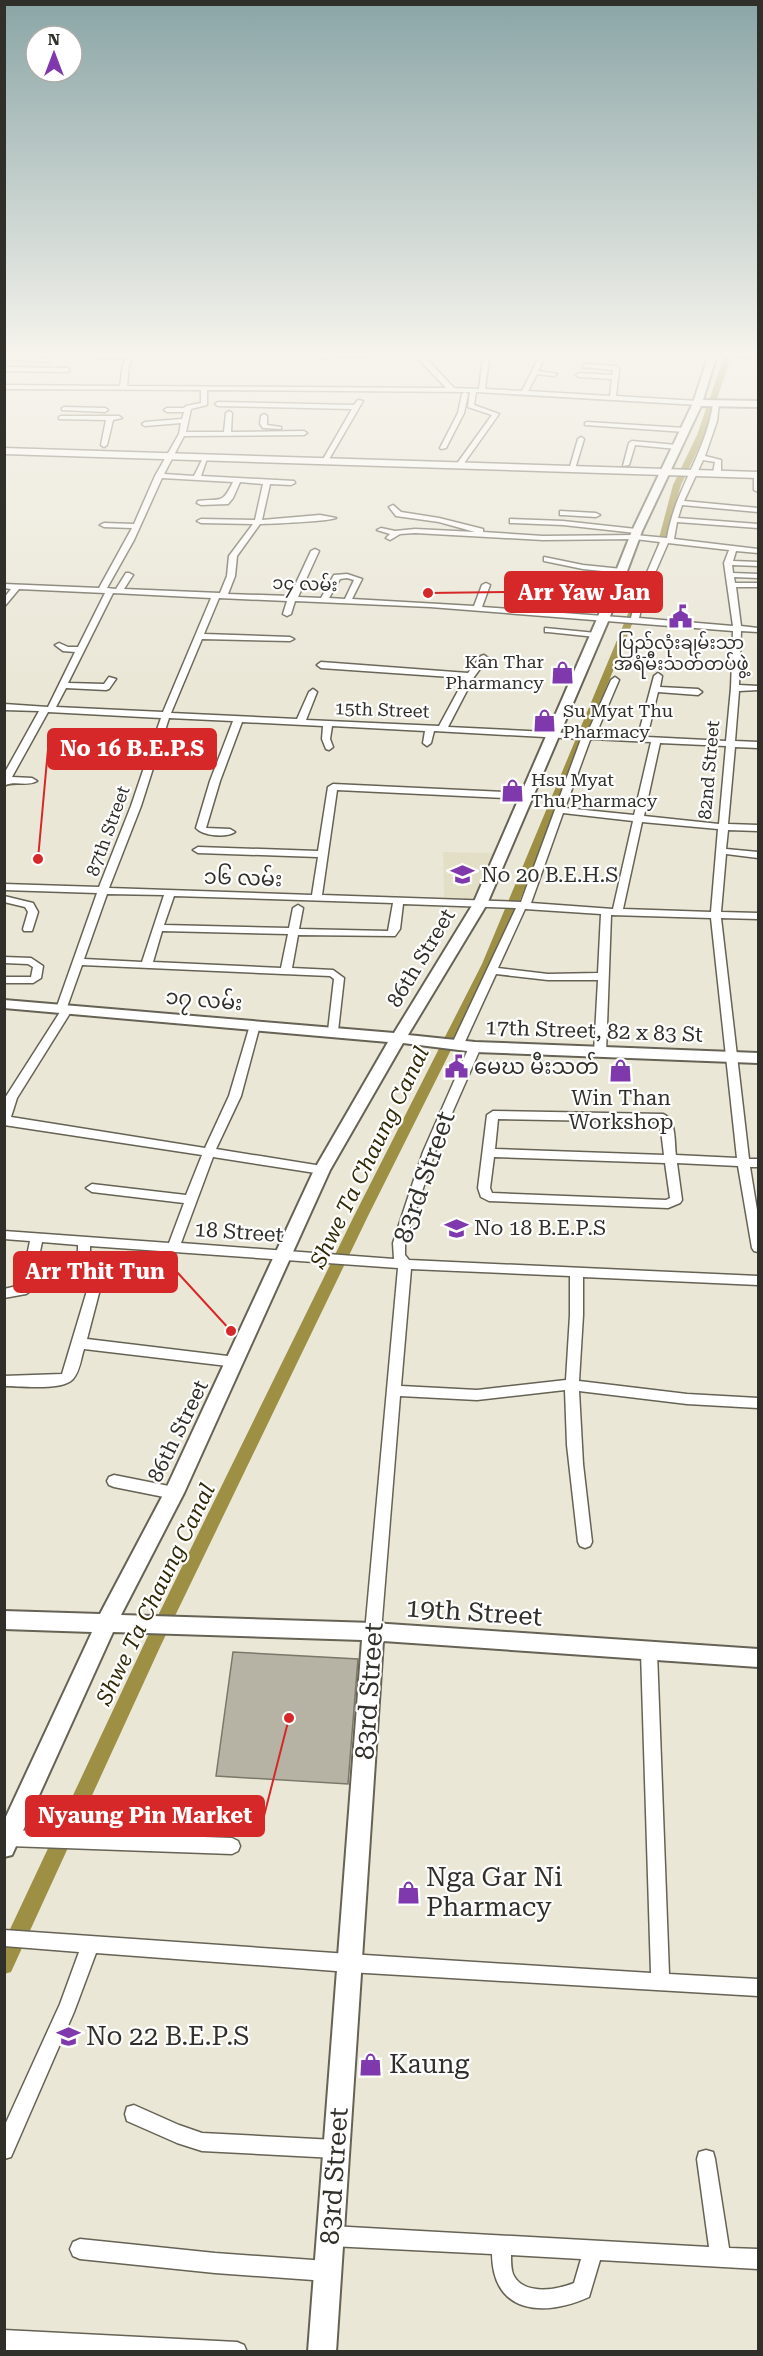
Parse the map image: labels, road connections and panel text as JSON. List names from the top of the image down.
{
  "streets": {
    "street": [
      "၁၄ လမ်း",
      "15th Street",
      "82nd Street",
      "87th Street",
      "၁၆ လမ်း",
      "86th Street",
      "၁၇ လမ်း",
      "17th Street, 82 x 83 St",
      "83rd Street",
      "18 Street",
      "19th Street"
    ]
  },
  "crossings": [
    ["၁၄ လမ်း", "82nd Street"],
    ["၁၄ လမ်း", "87th Street"],
    ["၁၄ လမ်း", "86th Street"],
    ["15th Street", "82nd Street"],
    ["15th Street", "87th Street"],
    ["15th Street", "86th Street"],
    ["82nd Street", "၁၆ လမ်း"],
    ["82nd Street", "17th Street, 82 x 83 St"],
    ["87th Street", "၁၆ လမ်း"],
    ["87th Street", "၁၇ လမ်း"],
    ["၁၆ လမ်း", "86th Street"],
    ["86th Street", "၁၇ လမ်း"],
    ["86th Street", "18 Street"],
    ["86th Street", "19th Street"],
    ["၁၇ လမ်း", "17th Street, 82 x 83 St"],
    ["17th Street, 82 x 83 St", "83rd Street"],
    ["83rd Street", "18 Street"],
    ["83rd Street", "19th Street"]
  ],
  "water": ["Shwe Ta Chaung Canal"],
  "places": {
    "other": [
      "Arr Yaw Jan",
      "No 16 B.E.P.S",
      "Arr Thit Tun",
      "Nyaung Pin Market"
    ],
    "public building": ["ပြည်လုံးချမ်းသာ အရံမီးသတ်တပ်ဖွဲ့", "မေဃ မီးသတ်"],
    "shop": [
      "Kan Thar Pharmancy",
      "Su Myat Thu Pharmacy",
      "Hsu Myat Thu Pharmacy",
      "Win Than Workshop",
      "Nga Gar Ni Pharmacy",
      "Kaung"
    ],
    "school or university": ["No 20 B.E.H.S", "No 18 B.E.P.S", "No 22 B.E.P.S"]
  },
  "north": "top"
}
